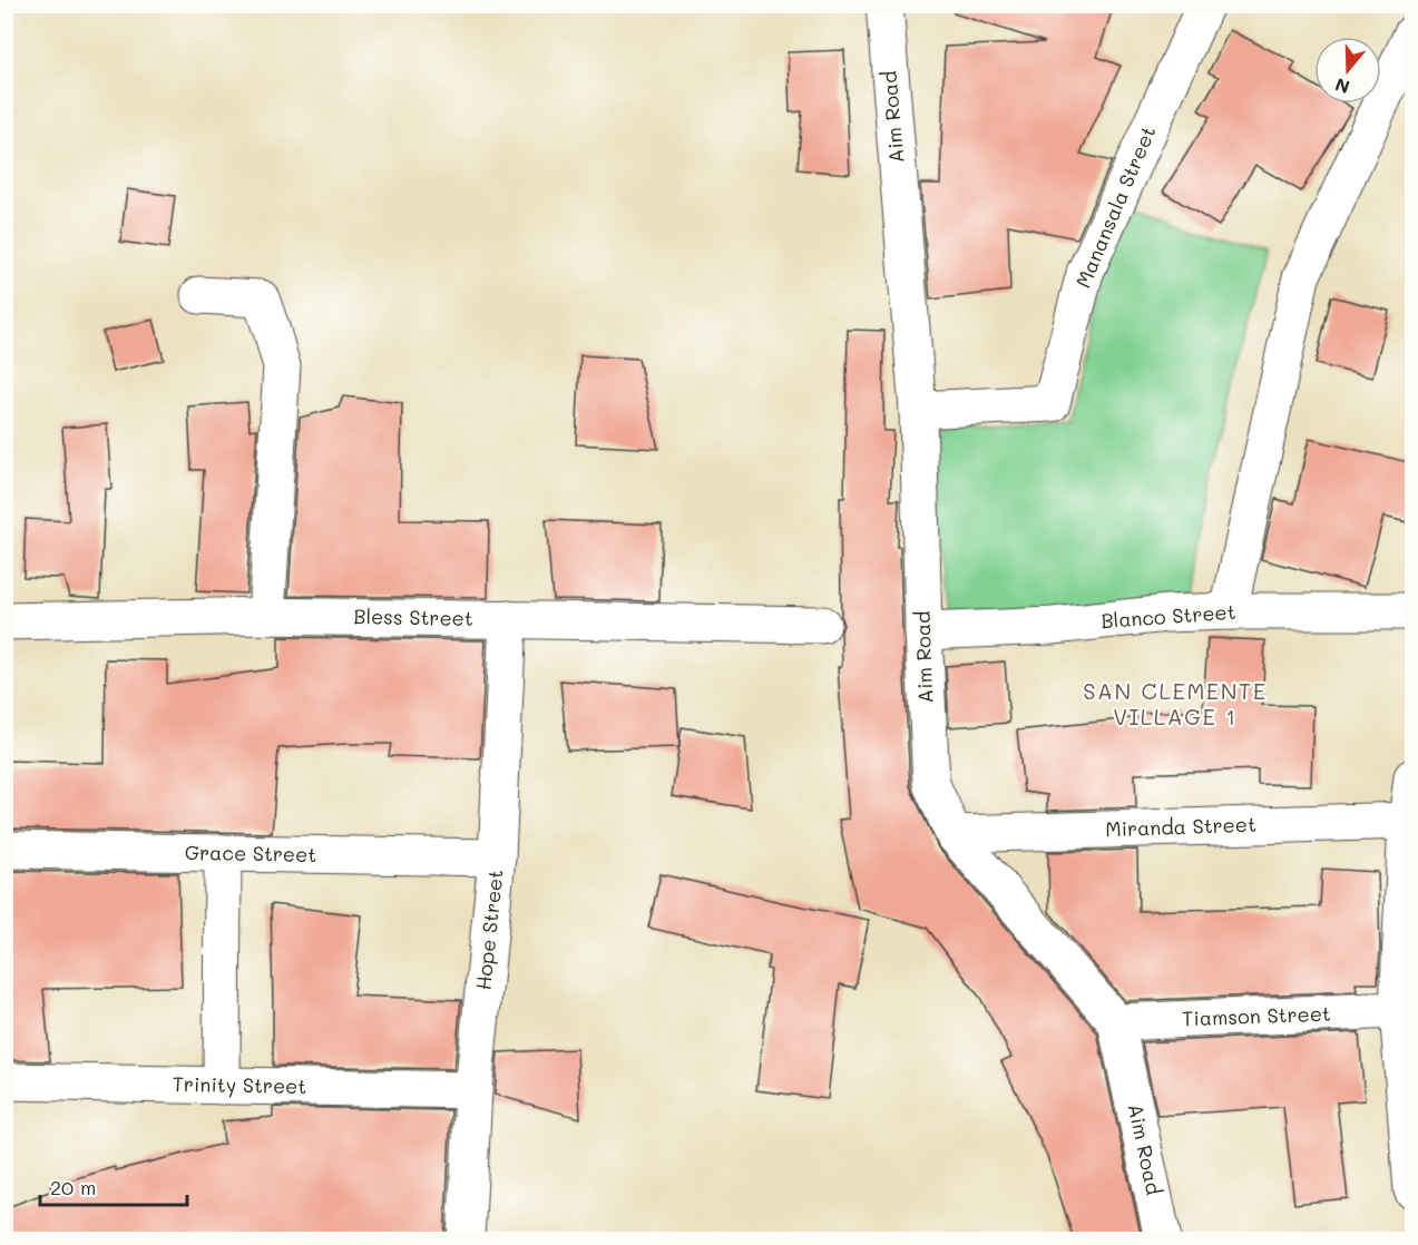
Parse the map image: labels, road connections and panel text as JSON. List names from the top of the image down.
{
  "streets": {
    "street": [
      "Aim Road",
      "Manansala Street",
      "Blanco Street",
      "Bless Street",
      "Miranda Street",
      "Grace Street",
      "Hope Street",
      "Tiamson Street",
      "Trinity Street"
    ]
  },
  "crossings": [
    ["Aim Road", "Manansala Street"],
    ["Aim Road", "Blanco Street"],
    ["Aim Road", "Miranda Street"],
    ["Aim Road", "Tiamson Street"],
    ["Bless Street", "Hope Street"],
    ["Grace Street", "Hope Street"],
    ["Hope Street", "Trinity Street"]
  ],
  "districts": ["SAN CLEMENTE VILLAGE 1"],
  "scale_bar": "20 m",
  "north": "bottom"
}
